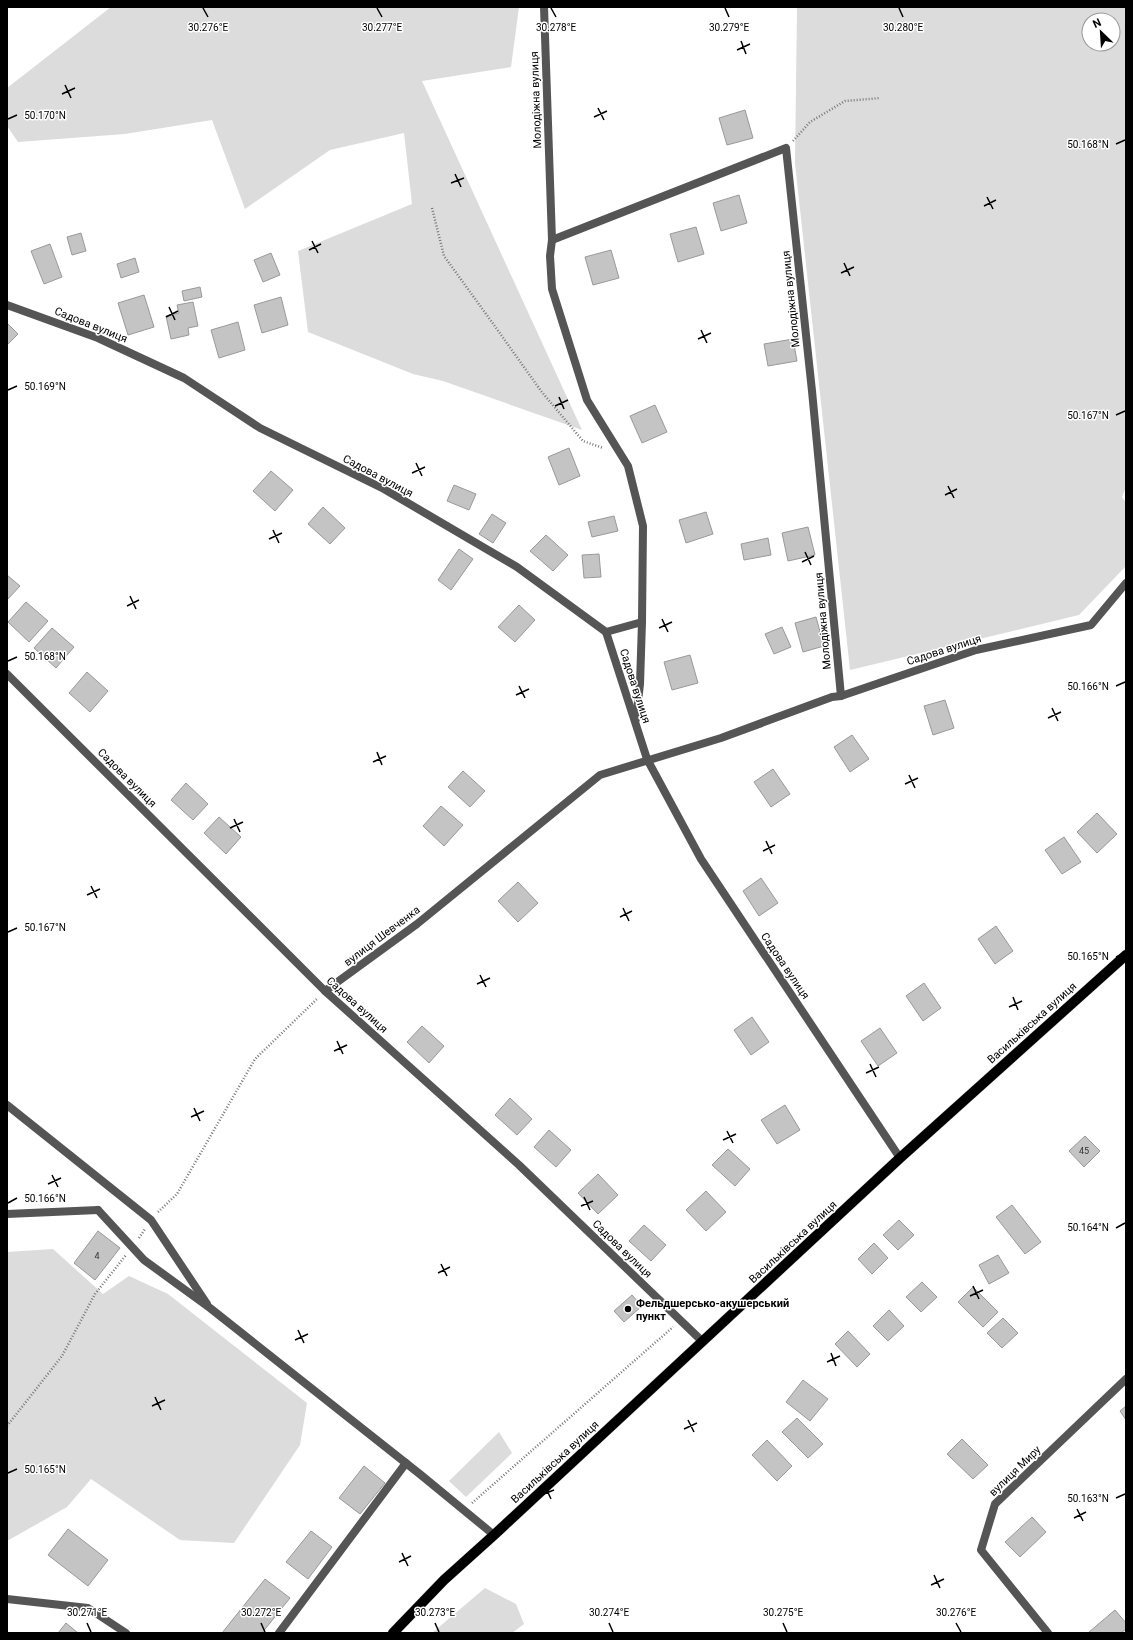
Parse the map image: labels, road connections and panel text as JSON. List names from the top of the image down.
{
  "streets": {
    "main road": ["Васильківська вулиця"],
    "street": [
      "Молодіжна вулиця",
      "Садова вулиця",
      "вулиця Шевченка",
      "вулиця Миру"
    ]
  },
  "crossings": [
    ["Молодіжна вулиця", "Садова вулиця"],
    ["Садова вулиця", "вулиця Шевченка"],
    ["Садова вулиця", "Васильківська вулиця"]
  ],
  "places": ["Фельдшерсько-акушерський пункт"],
  "house_numbers": ["45", "4"],
  "north": "top left",
  "coordinates": [
    "30.276°E",
    "30.277°E",
    "30.279°E",
    "30.280°E",
    "30.278°E",
    "50.170°N",
    "50.168°N",
    "50.169°N",
    "50.167°N",
    "50.166°N",
    "50.165°N",
    "50.164°N",
    "50.163°N",
    "30.271°E",
    "30.272°E",
    "30.273°E",
    "30.274°E",
    "30.275°E"
  ]
}
